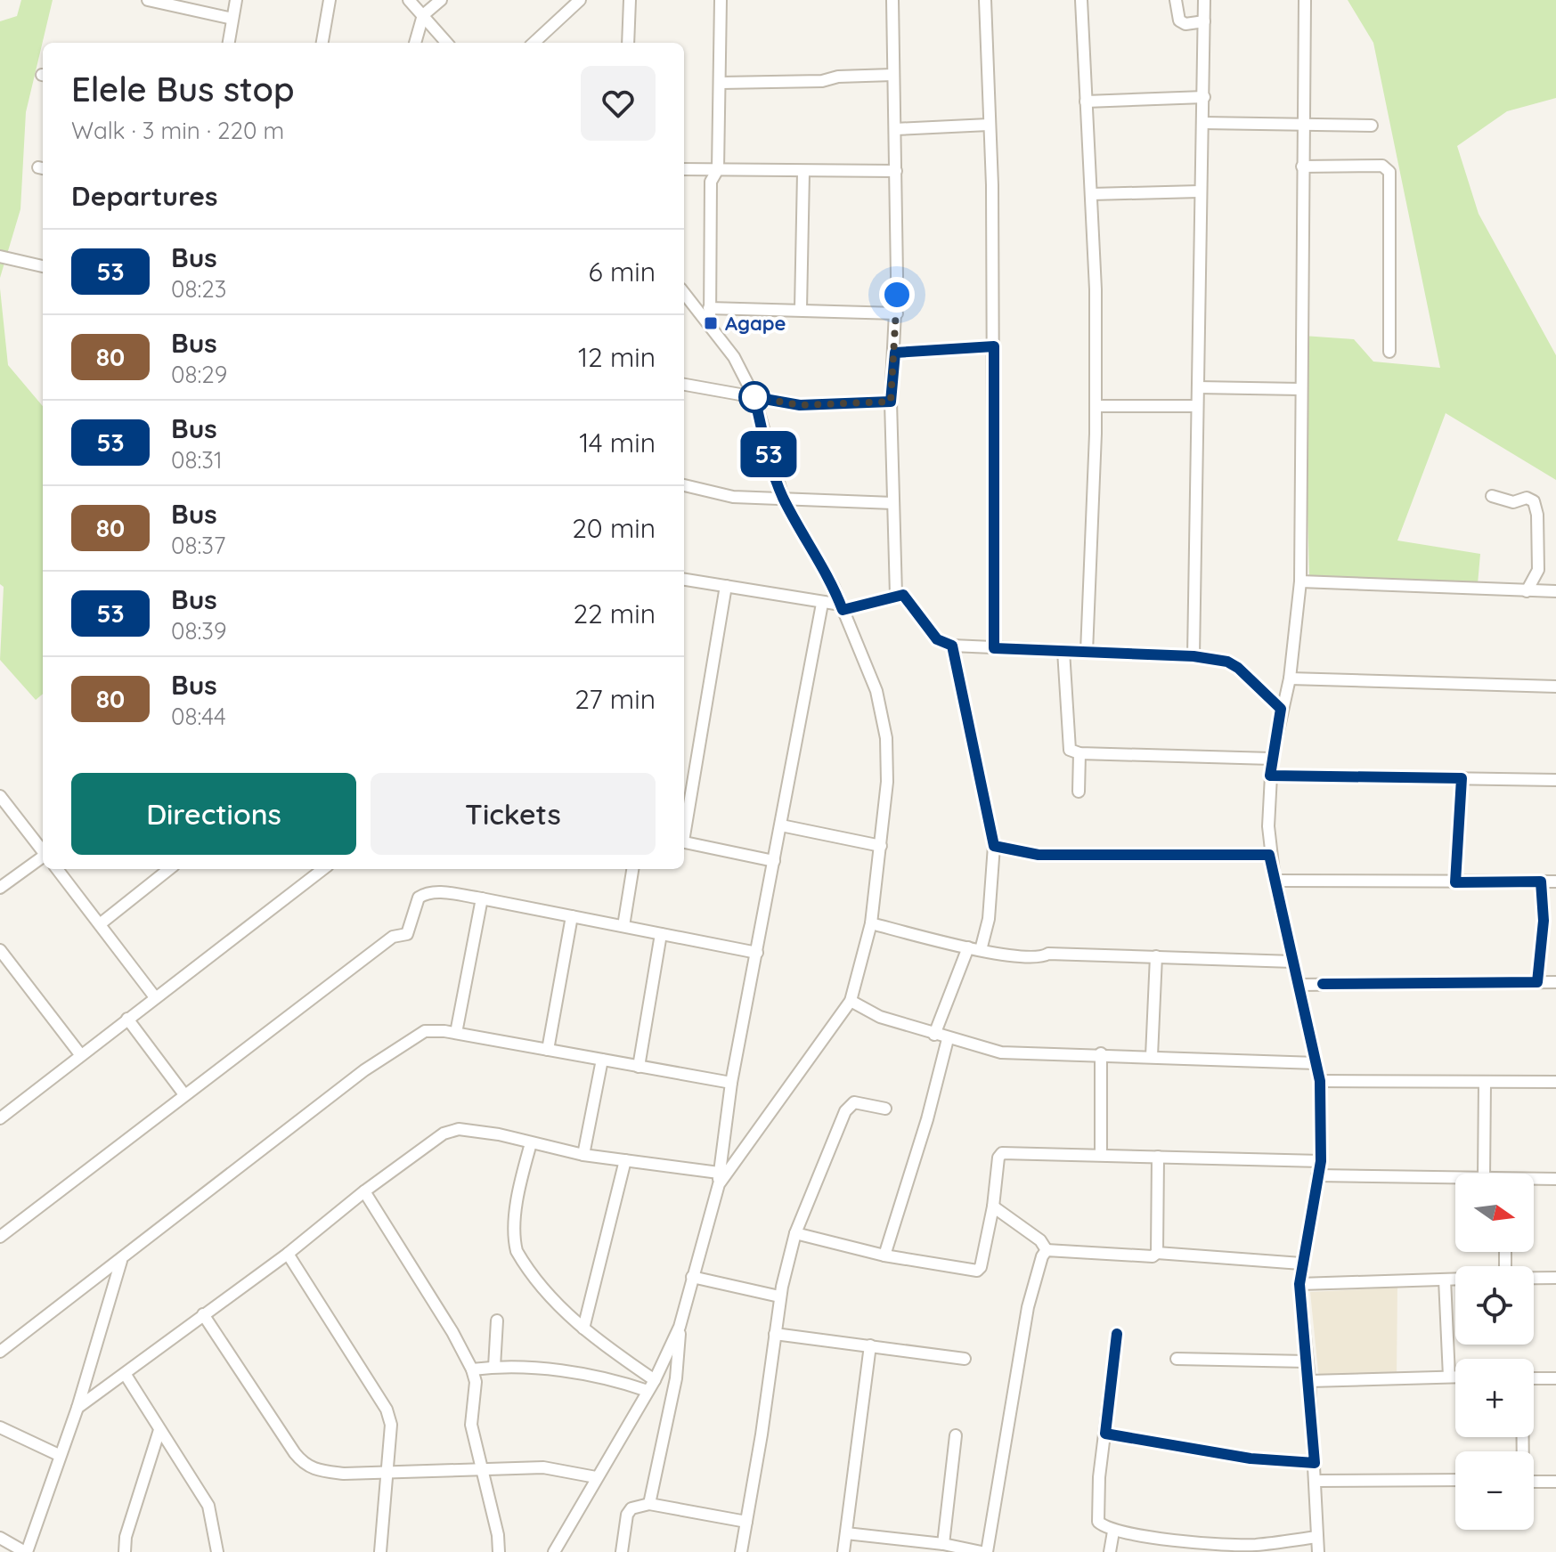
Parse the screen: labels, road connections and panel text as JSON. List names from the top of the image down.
{
  "places": {
    "transit": ["Agape"]
  },
  "lines": ["bus line 53"],
  "north": "right",
  "page": {
    "on_map": "53",
    "heading": [
      ["Elele Bus stop", "Walk · 3 min · 220 m"],
      "Departures"
    ],
    "list": [
      {
        "mark": "53",
        "name": "Bus",
        "note": "08:23",
        "value": "6 min"
      },
      {
        "mark": "80",
        "name": "Bus",
        "note": "08:29",
        "value": "12 min"
      },
      {
        "mark": "53",
        "name": "Bus",
        "note": "08:31",
        "value": "14 min"
      },
      {
        "mark": "80",
        "name": "Bus",
        "note": "08:37",
        "value": "20 min"
      },
      {
        "mark": "53",
        "name": "Bus",
        "note": "08:39",
        "value": "22 min"
      },
      {
        "mark": "80",
        "name": "Bus",
        "note": "08:44",
        "value": "27 min"
      }
    ],
    "buttons": ["Directions", "Tickets"],
    "map_buttons": ["+", "−"]
  }
}
